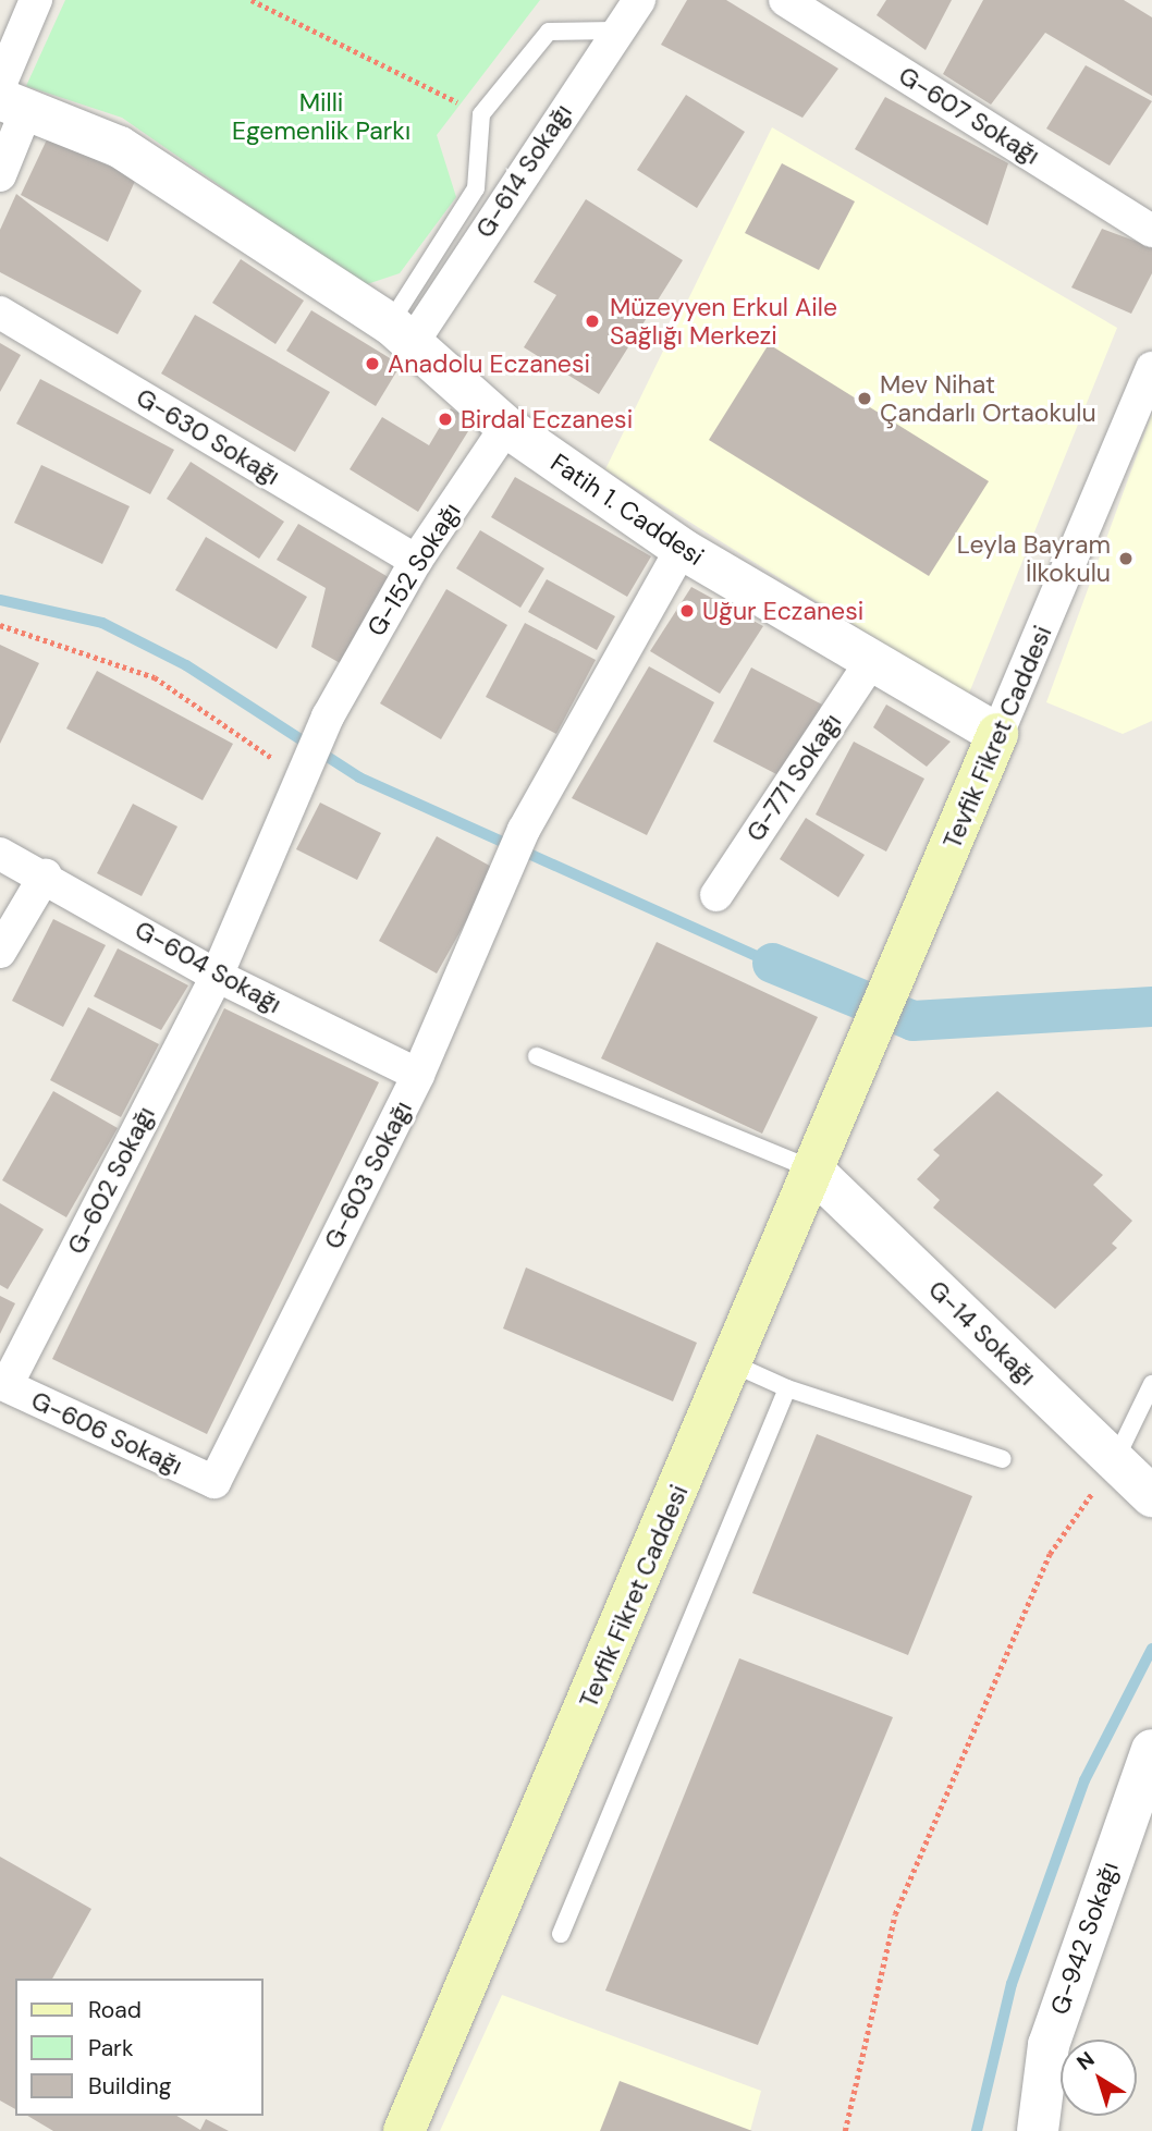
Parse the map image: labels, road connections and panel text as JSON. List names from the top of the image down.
{
  "streets": {
    "main road": ["Tevfik Fikret Caddesi"],
    "street": [
      "G-607 Sokağı",
      "G-614 Sokağı",
      "G-630 Sokağı",
      "Fatih 1. Caddesi",
      "G-152 Sokağı",
      "G-771 Sokağı",
      "G-604 Sokağı",
      "G-603 Sokağı",
      "G-602 Sokağı",
      "G-14 Sokağı",
      "G-606 Sokağı",
      "G-942 Sokağı"
    ]
  },
  "crossings": [
    ["G-614 Sokağı", "Fatih 1. Caddesi"],
    ["G-630 Sokağı", "G-152 Sokağı"],
    ["Fatih 1. Caddesi", "G-152 Sokağı"],
    ["Fatih 1. Caddesi", "Tevfik Fikret Caddesi"],
    ["Fatih 1. Caddesi", "G-771 Sokağı"],
    ["Fatih 1. Caddesi", "G-603 Sokağı"],
    ["Tevfik Fikret Caddesi", "G-14 Sokağı"],
    ["G-604 Sokağı", "G-603 Sokağı"],
    ["G-604 Sokağı", "G-602 Sokağı"],
    ["G-603 Sokağı", "G-606 Sokağı"],
    ["G-602 Sokağı", "G-606 Sokağı"]
  ],
  "parks": ["Milli Egemenlik Parkı"],
  "places": [
    "Müzeyyen Erkul Aile Sağlığı Merkezi",
    "Anadolu Eczanesi",
    "Mev Nihat Çandarlı Ortaokulu",
    "Birdal Eczanesi",
    "Leyla Bayram İlkokulu",
    "Uğur Eczanesi"
  ],
  "legend": ["Road", "Park", "Building"],
  "north": "top left"
}
